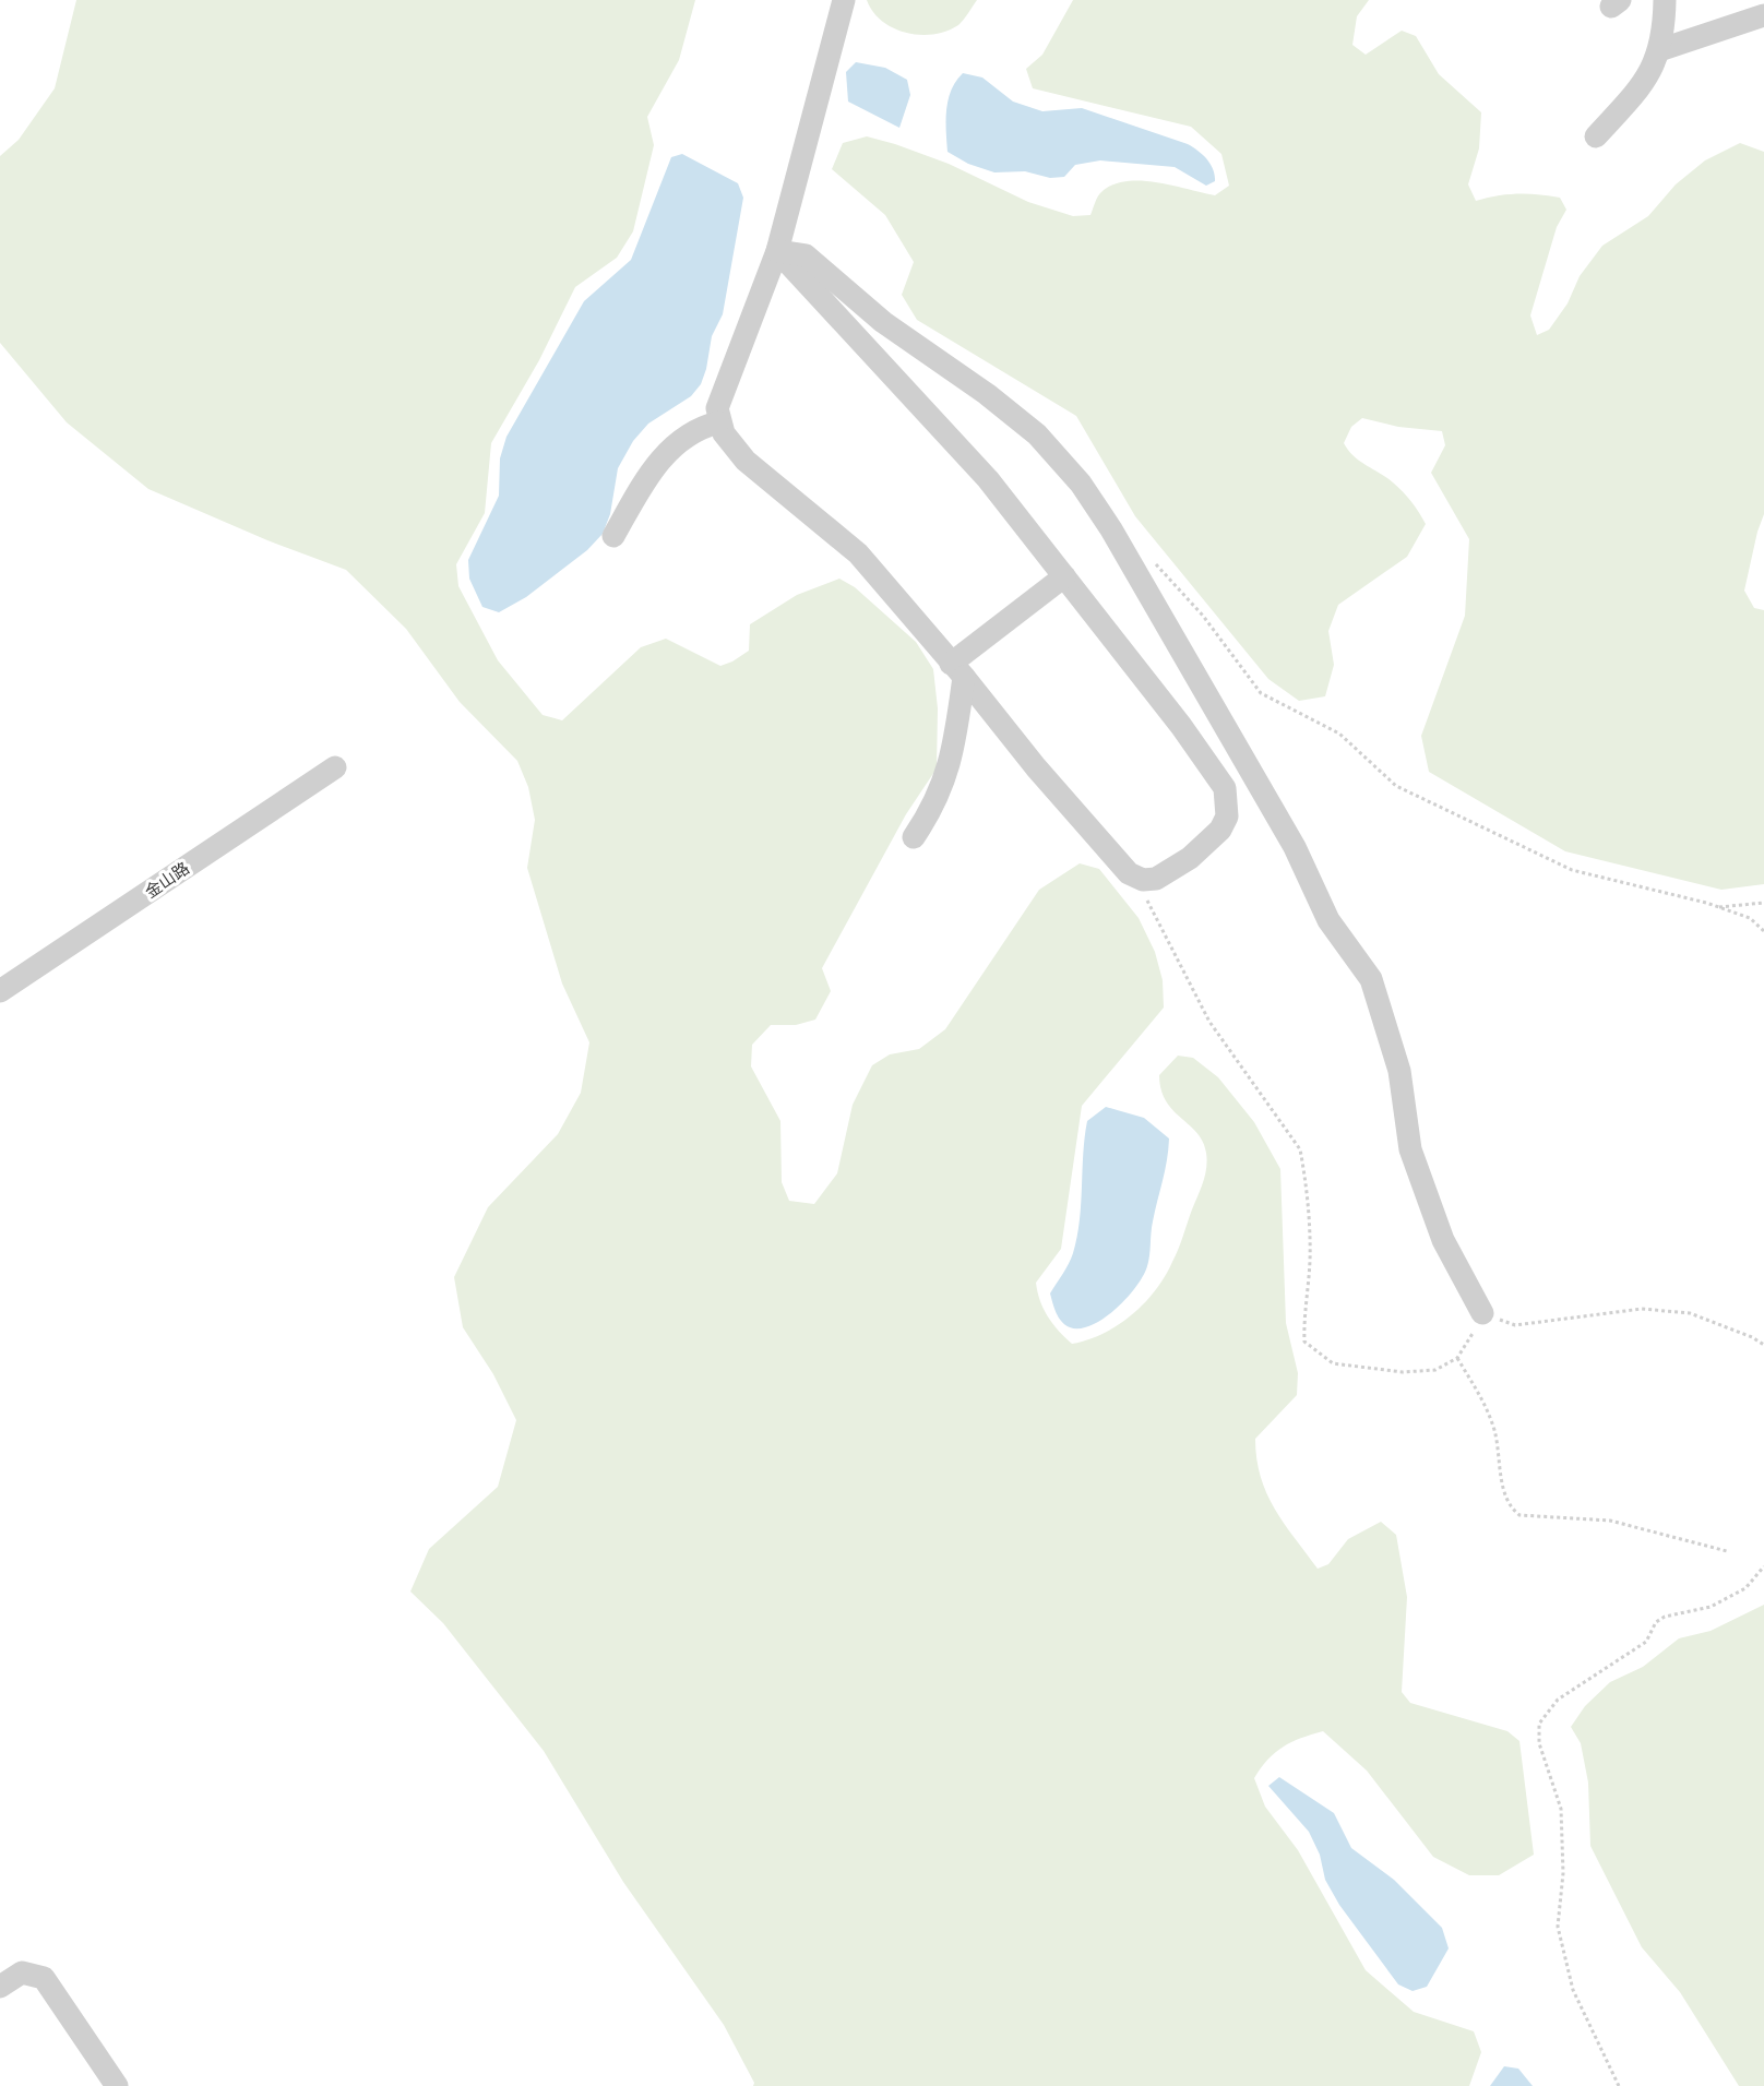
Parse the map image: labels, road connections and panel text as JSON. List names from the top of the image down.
{
  "streets": {
    "street": ["金山路"]
  }
}
